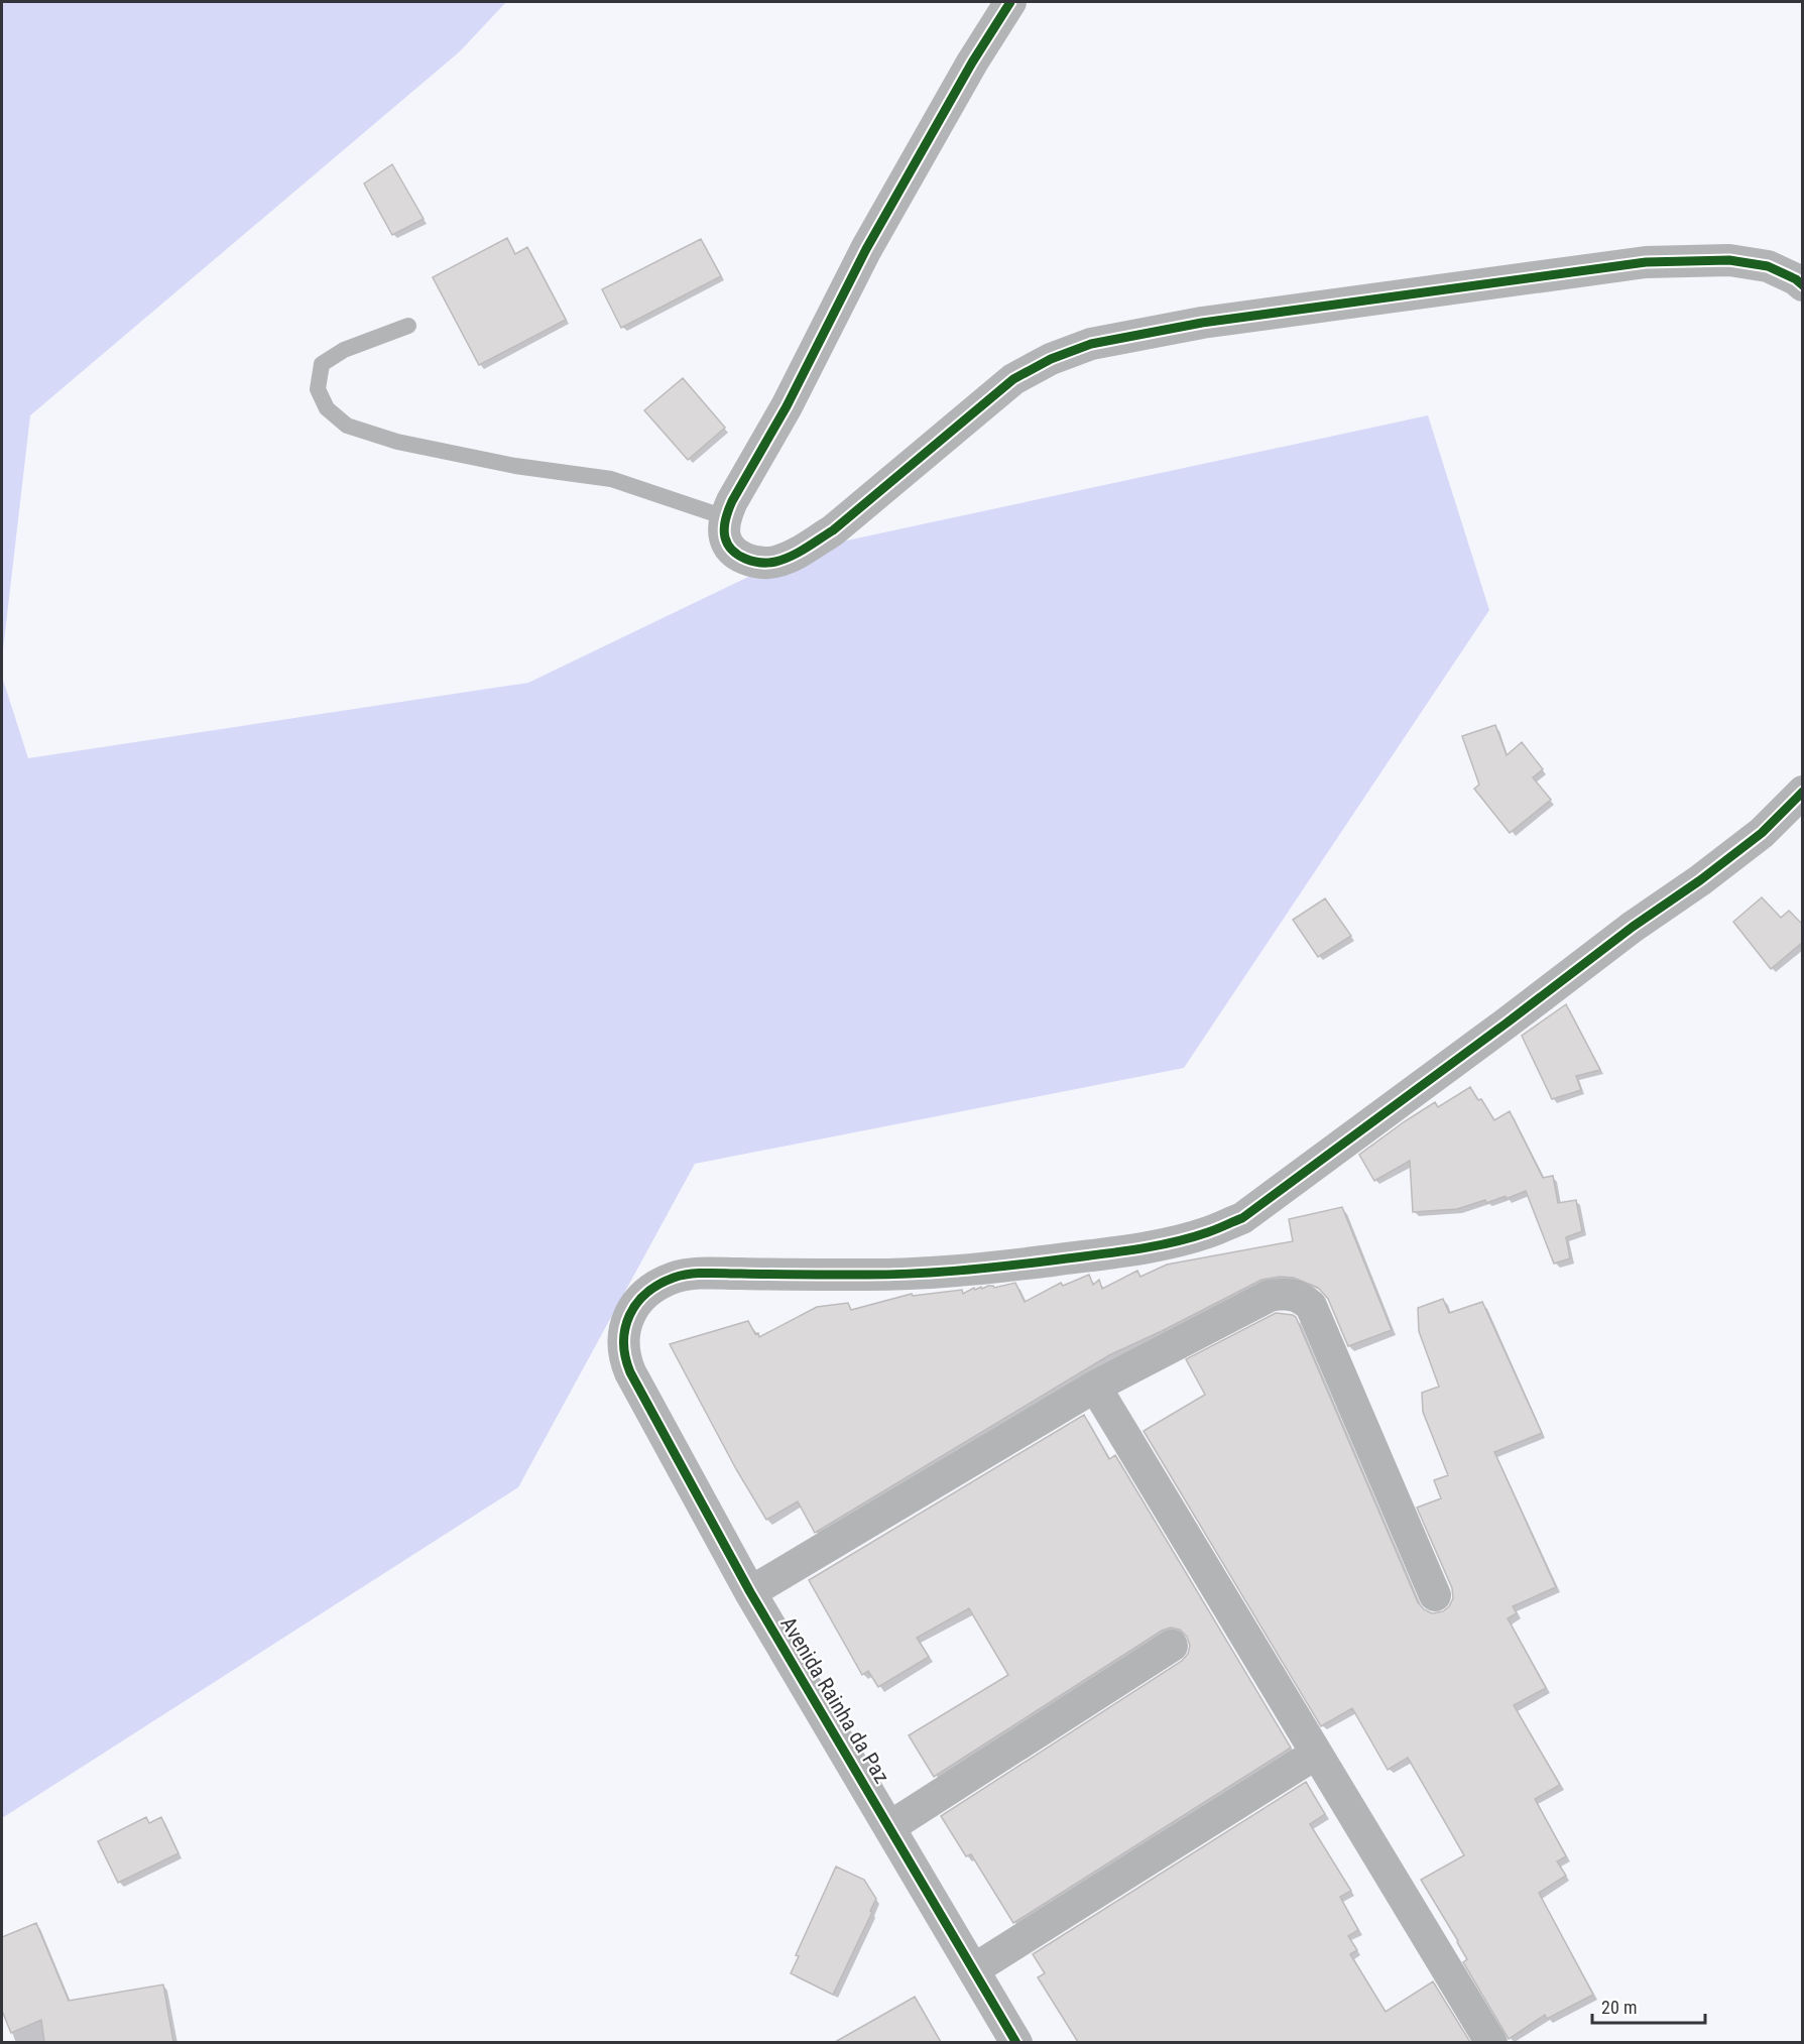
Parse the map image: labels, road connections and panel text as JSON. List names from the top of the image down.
{
  "streets": {
    "street": ["Avenida Rainha da Paz"]
  },
  "scale_bar": "20 m"
}
